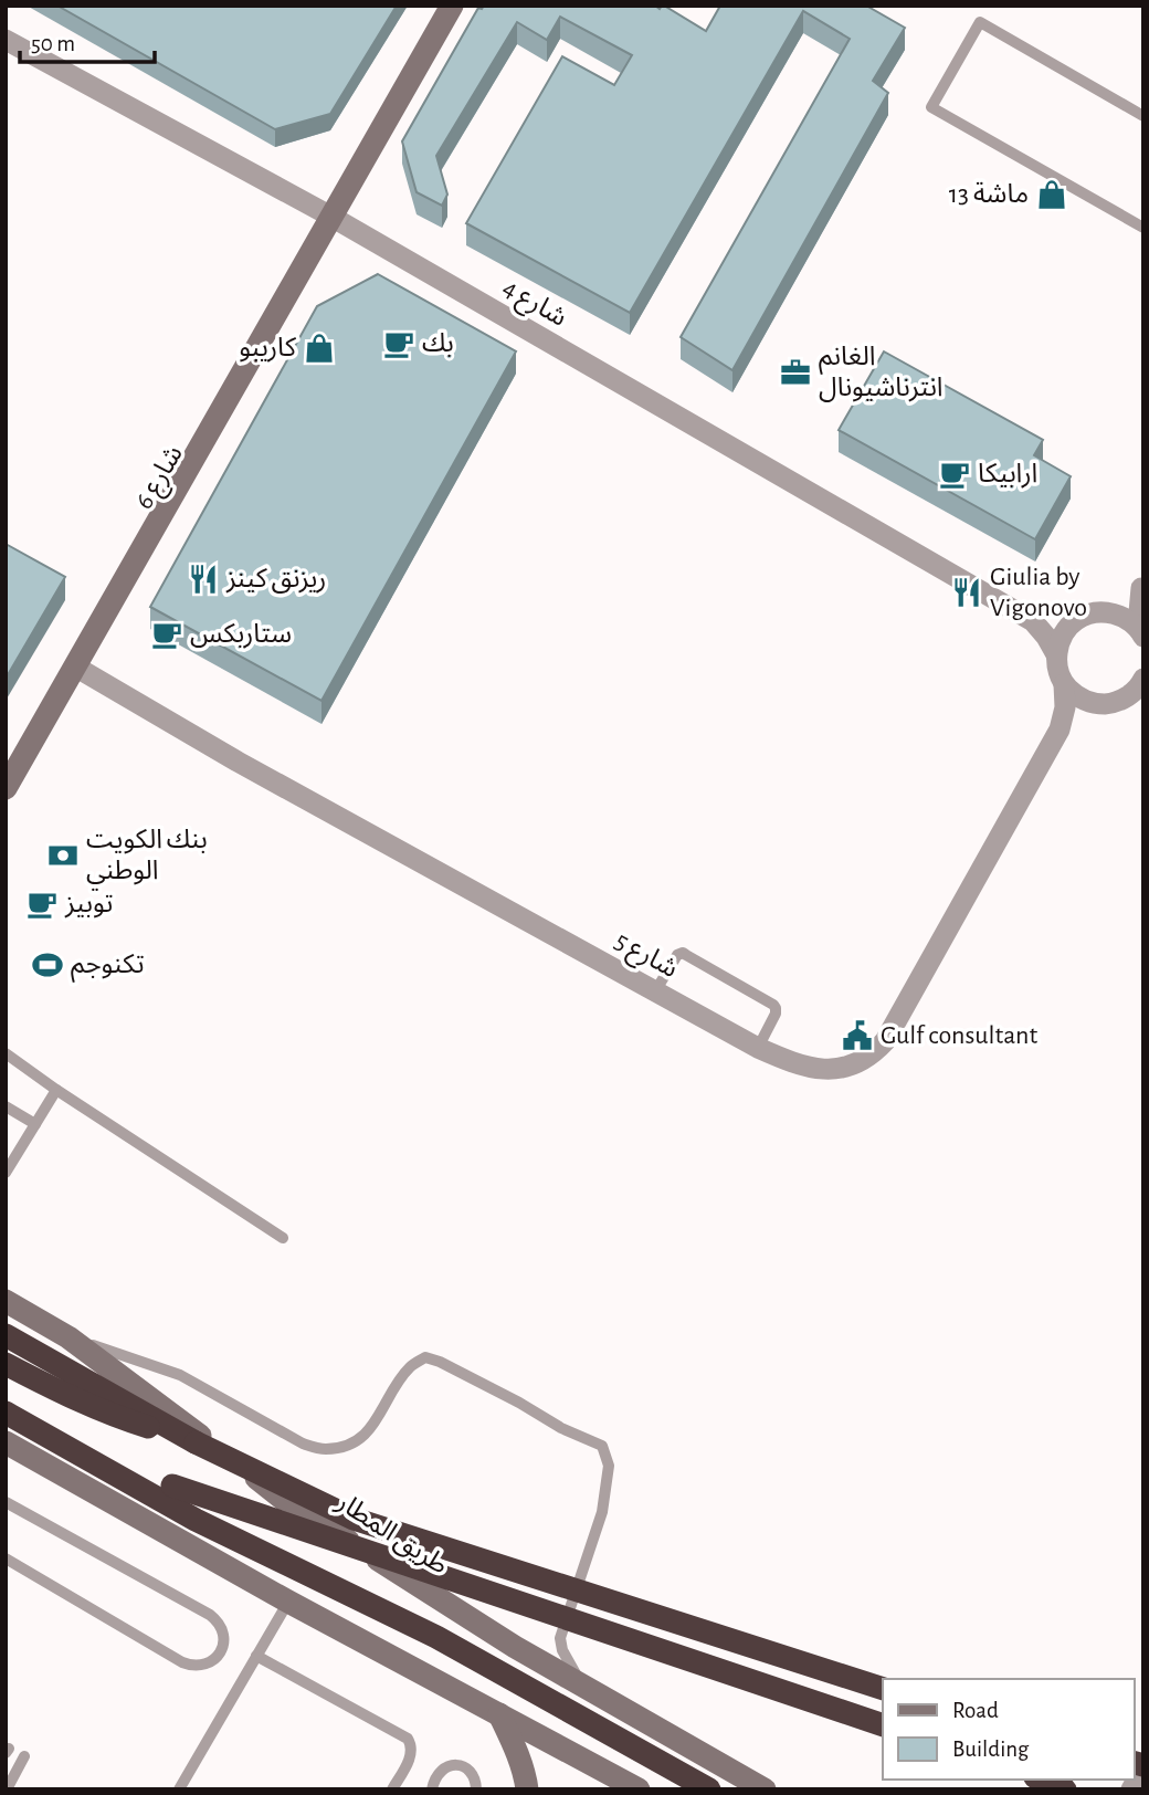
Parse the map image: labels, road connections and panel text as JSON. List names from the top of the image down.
{
  "streets": {
    "main road": ["شارع 6", "طريق المطار"],
    "street": ["شارع 4", "شارع 5"]
  },
  "crossings": [
    ["شارع 4", "شارع 6"],
    ["شارع 4", "شارع 5"],
    ["شارع 6", "شارع 5"]
  ],
  "places": {
    "shop": ["ماشة 13", "كاريبو"],
    "cafe": [
      "بك",
      "ارابيكا",
      "ستاربكس",
      "توبيز"
    ],
    "office": ["الغانم انترناشيونال"],
    "restaurant": ["ريزنق كينز", "Giulia by Vigonovo"],
    "bank": ["بنك الكويت الوطني"],
    "sports": ["تكنوجم"],
    "public building": ["Gulf consultant"]
  },
  "legend": ["Road", "Building"],
  "scale_bar": "50 m"
}
